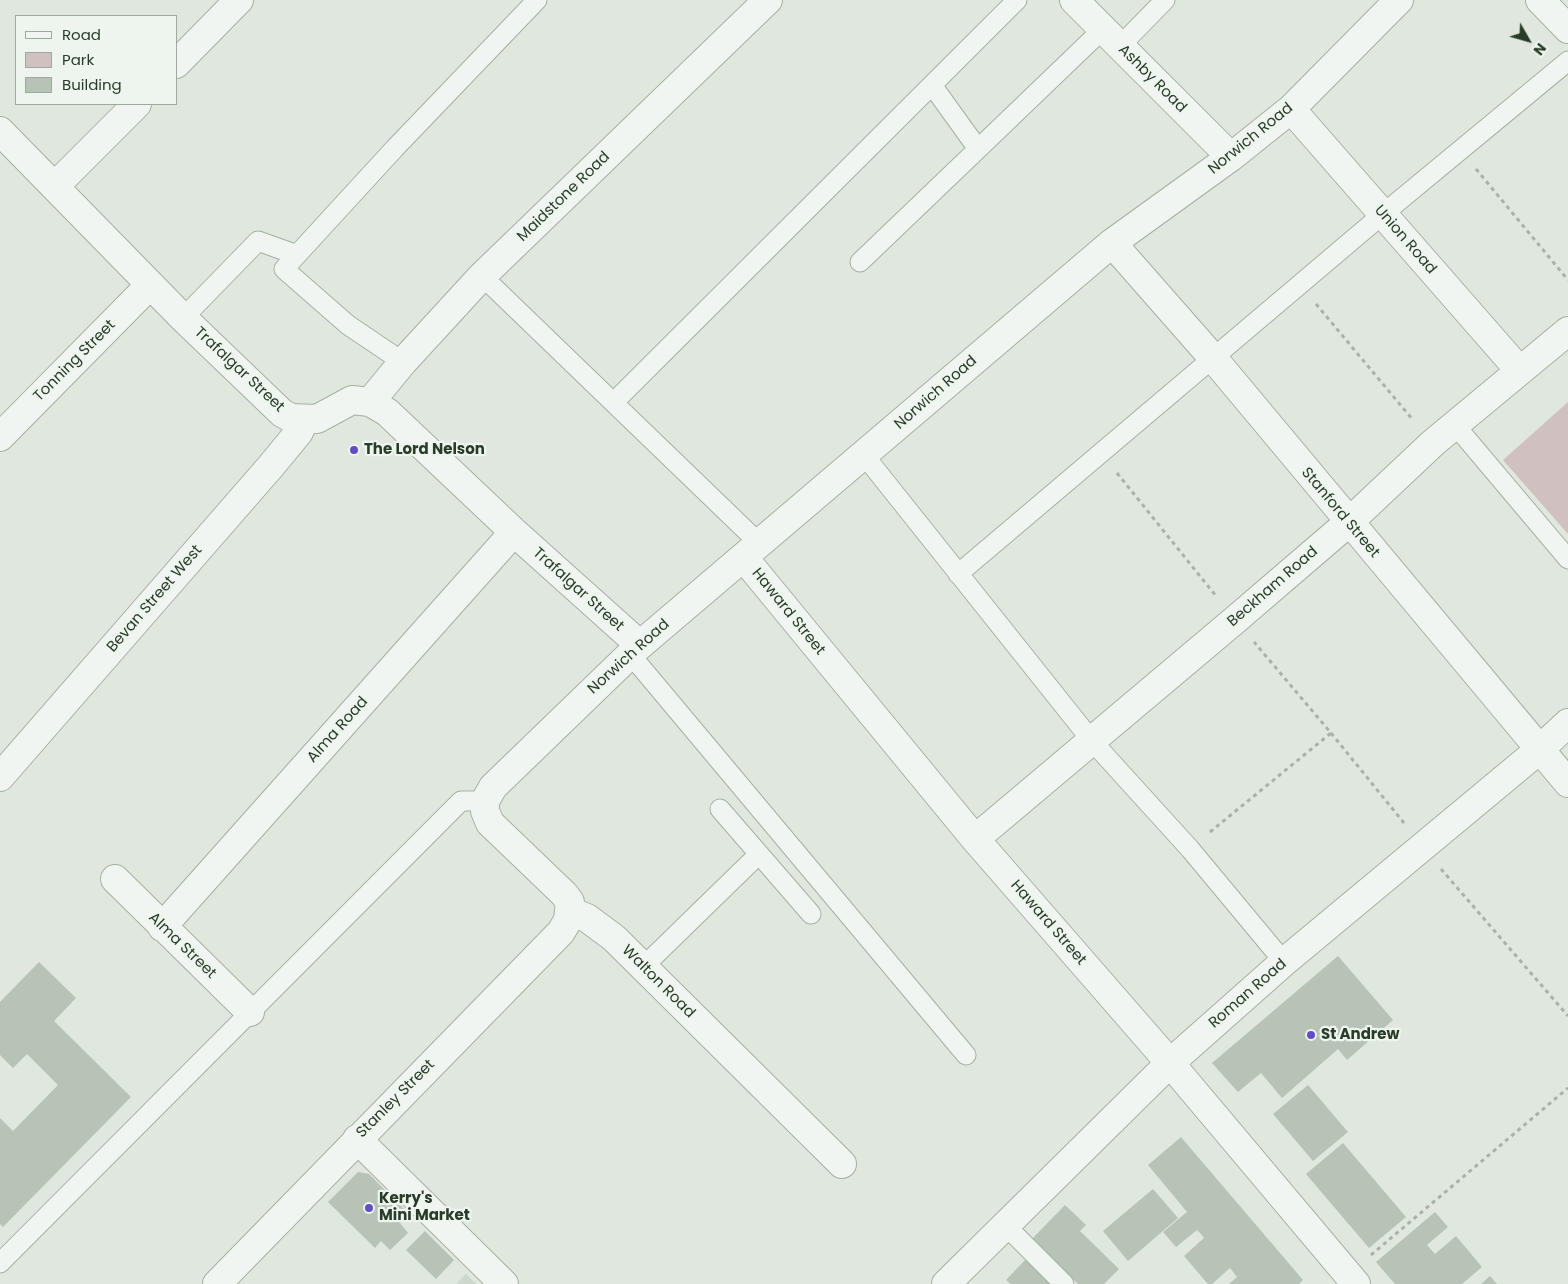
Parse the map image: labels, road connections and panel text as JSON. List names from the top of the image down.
{
  "streets": {
    "street": [
      "Ashby Road",
      "Norwich Road",
      "Maidstone Road",
      "Union Road",
      "Tonning Street",
      "Trafalgar Street",
      "Stanford Street",
      "Beckham Road",
      "Bevan Street West",
      "Haward Street",
      "Alma Road",
      "Alma Street",
      "Walton Road",
      "Roman Road",
      "Stanley Street"
    ]
  },
  "crossings": [
    ["Ashby Road", "Norwich Road"],
    ["Norwich Road", "Union Road"],
    ["Norwich Road", "Trafalgar Street"],
    ["Norwich Road", "Stanford Street"],
    ["Norwich Road", "Haward Street"],
    ["Maidstone Road", "Trafalgar Street"],
    ["Union Road", "Beckham Road"],
    ["Tonning Street", "Trafalgar Street"],
    ["Trafalgar Street", "Bevan Street West"],
    ["Trafalgar Street", "Alma Road"],
    ["Stanford Street", "Beckham Road"],
    ["Stanford Street", "Roman Road"],
    ["Beckham Road", "Haward Street"],
    ["Haward Street", "Roman Road"],
    ["Alma Road", "Alma Street"],
    ["Walton Road", "Stanley Street"]
  ],
  "places": ["The Lord Nelson", "St Andrew", "Kerry's Mini Market"],
  "legend": ["Road", "Park", "Building"],
  "north": "bottom right"
}
